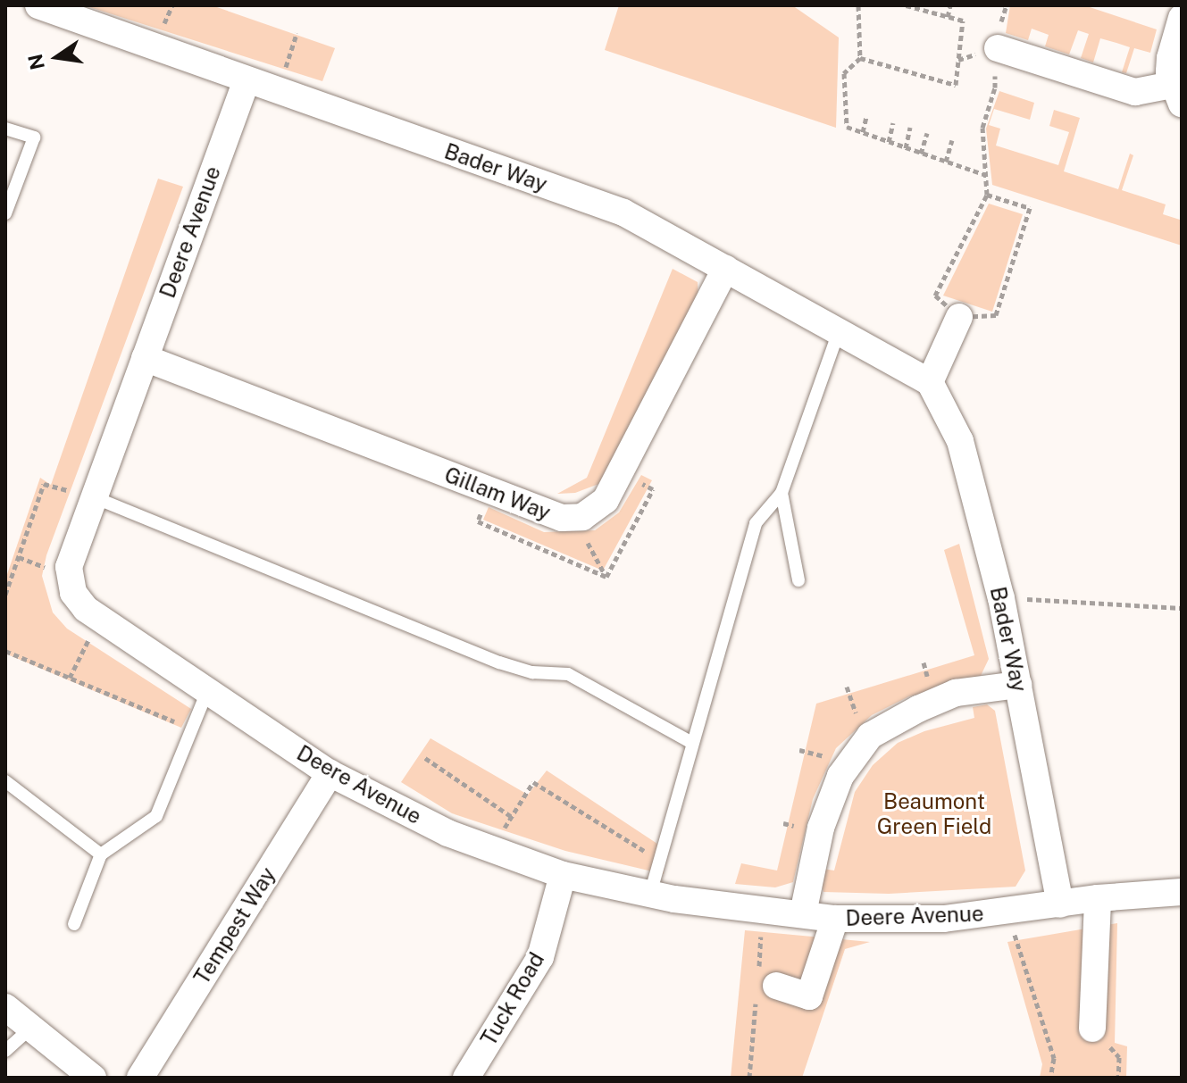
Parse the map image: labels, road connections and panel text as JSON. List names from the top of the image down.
{
  "streets": {
    "street": [
      "Bader Way",
      "Deere Avenue",
      "Gillam Way",
      "Tempest Way",
      "Tuck Road"
    ]
  },
  "crossings": [
    ["Bader Way", "Deere Avenue"],
    ["Bader Way", "Gillam Way"],
    ["Deere Avenue", "Gillam Way"],
    ["Deere Avenue", "Tempest Way"],
    ["Deere Avenue", "Tuck Road"]
  ],
  "parks": ["Beaumont Green Field"],
  "north": "left"
}
